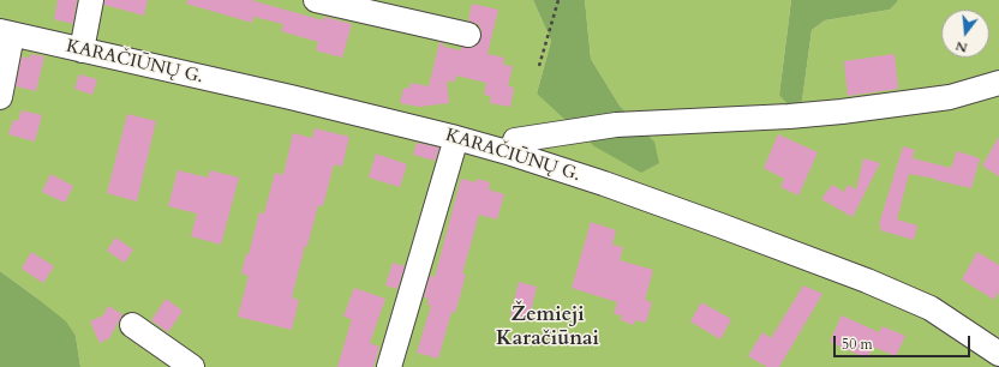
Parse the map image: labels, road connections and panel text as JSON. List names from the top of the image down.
{
  "streets": {
    "street": ["KARAČIŪNŲ G."]
  },
  "districts": ["Žemieji Karačiūnai"],
  "scale_bar": "50 m",
  "north": "bottom"
}
